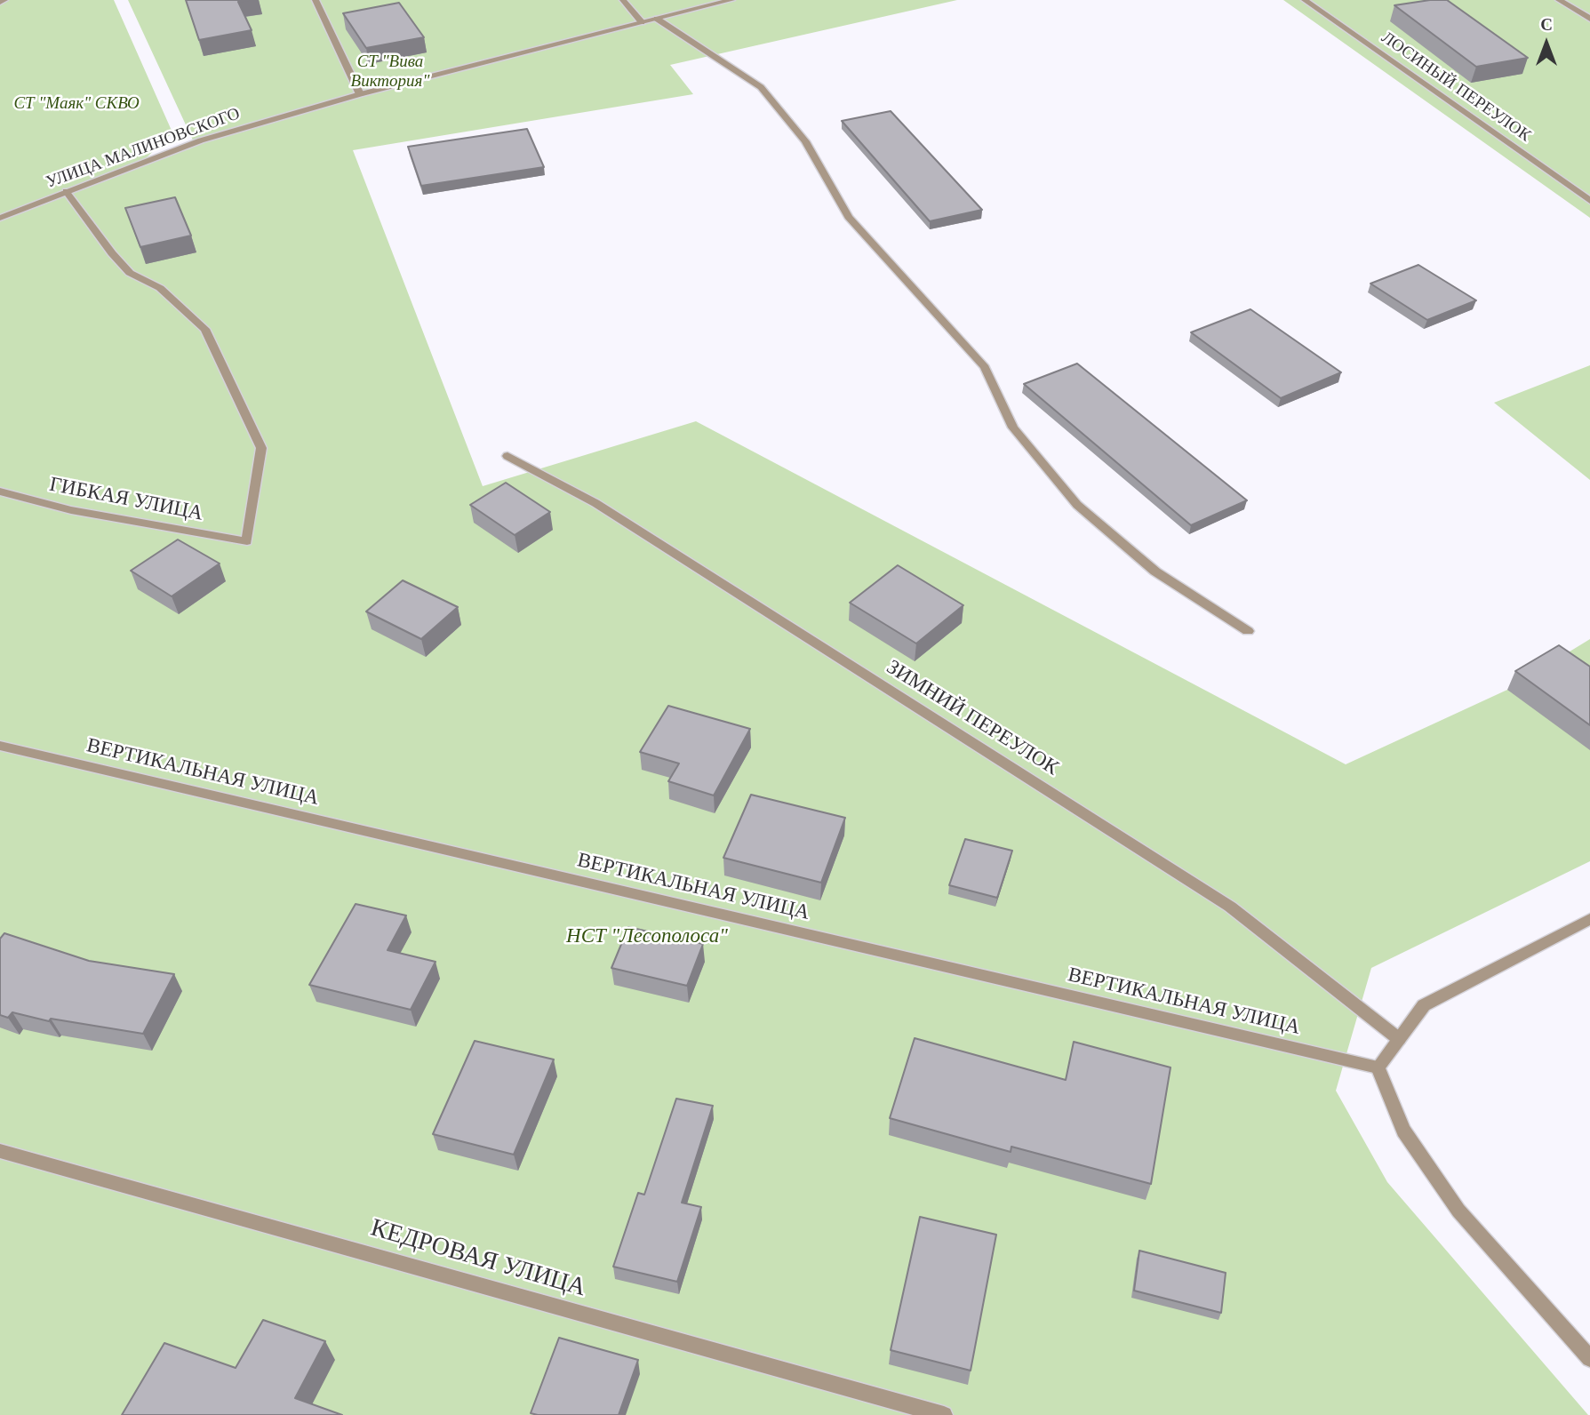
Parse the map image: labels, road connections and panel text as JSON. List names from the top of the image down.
{
  "streets": {
    "street": [
      "ЛОСИНЫЙ ПЕРЕУЛОК",
      "УЛИЦА МАЛИНОВСКОГО",
      "ГИБКАЯ УЛИЦА",
      "ЗИМНИЙ ПЕРЕУЛОК",
      "ВЕРТИКАЛЬНАЯ УЛИЦА",
      "КЕДРОВАЯ УЛИЦА"
    ]
  },
  "crossings": [
    ["УЛИЦА МАЛИНОВСКОГО", "ГИБКАЯ УЛИЦА"]
  ],
  "parks": ["СТ \"Вива Виктория\"", "СТ \"Маяк\" СКВО", "НСТ \"Лесополоса\""],
  "north": "top"
}
